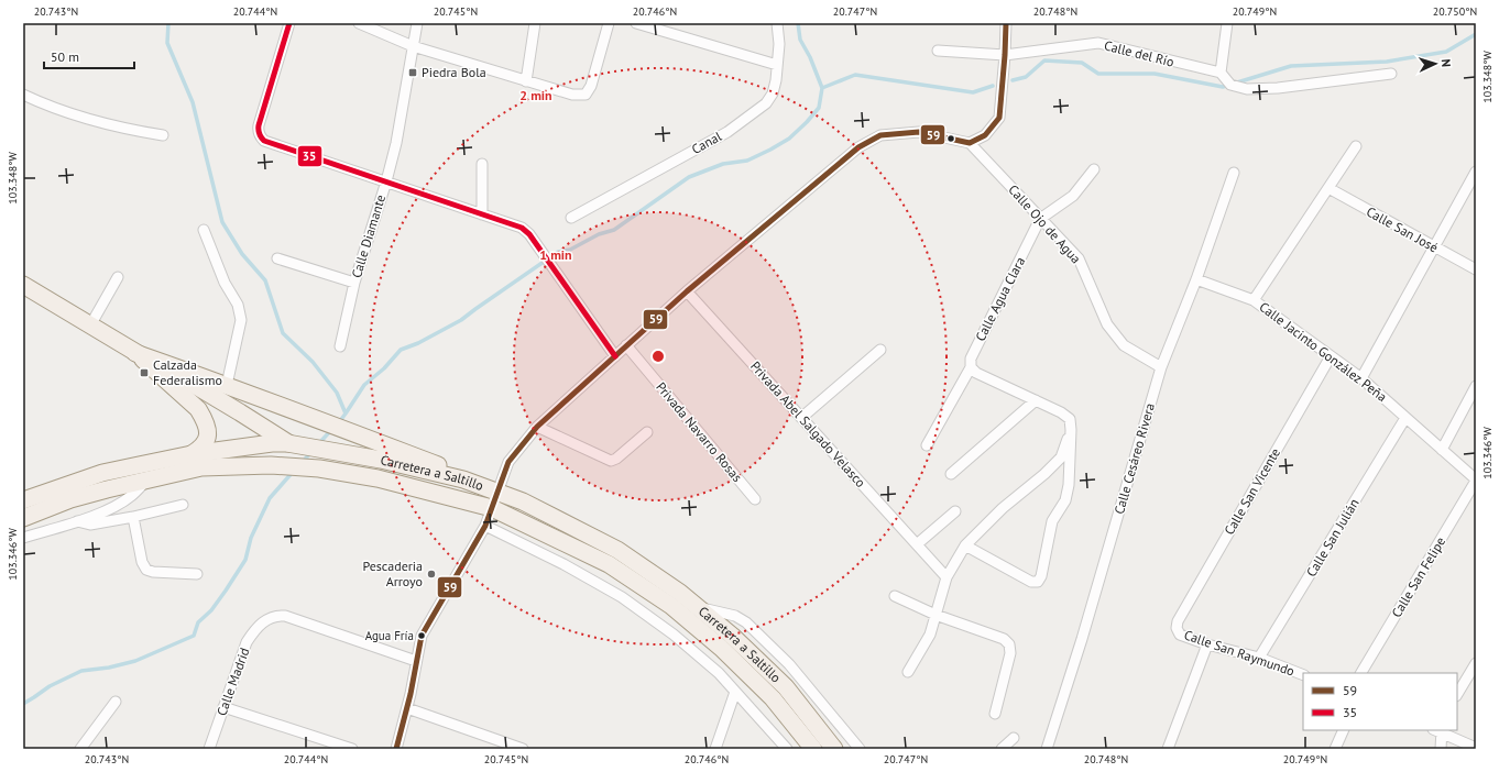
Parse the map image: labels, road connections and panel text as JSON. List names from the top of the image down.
{
  "streets": {
    "main road": ["Carretera a Saltillo"],
    "street": [
      "Calle del Río",
      "Canal",
      "Calle Ojo de Agua",
      "Calle San José",
      "Calle Diamante",
      "Calle Agua Clara",
      "Calle Jacinto González Peña",
      "Privada Abel Salgado Velasco",
      "Privada Navarro Rosas",
      "Calle Cesáreo Rivera",
      "Calle San Vicente",
      "Calle San Julián",
      "Calle San Felipe",
      "Calle San Raymundo",
      "Calle Madrid"
    ]
  },
  "crossings": [
    ["Calle Ojo de Agua", "Calle Agua Clara"],
    ["Calle Ojo de Agua", "Calle Cesáreo Rivera"],
    ["Calle Jacinto González Peña", "Calle Cesáreo Rivera"],
    ["Calle Jacinto González Peña", "Calle San Vicente"],
    ["Calle Jacinto González Peña", "Calle San Julián"],
    ["Calle Jacinto González Peña", "Calle San Felipe"],
    ["Calle San Vicente", "Calle San Raymundo"],
    ["Calle San Julián", "Calle San Raymundo"]
  ],
  "places": {
    "transit": ["Piedra Bola", "Calzada Federalismo"],
    "other": ["Pescaderia Arroyo", "Agua Fría"]
  },
  "lines": ["transit line 59", "transit line 35"],
  "legend": ["59", "35"],
  "scale_bar": "50 m",
  "north": "right",
  "coordinates": [
    "20.743°N",
    "20.744°N",
    "20.745°N",
    "20.746°N",
    "20.747°N",
    "20.748°N",
    "20.749°N",
    "20.750°N",
    "103.348°W",
    "103.346°W"
  ],
  "rings": ["2 min", "1 min"]
}
